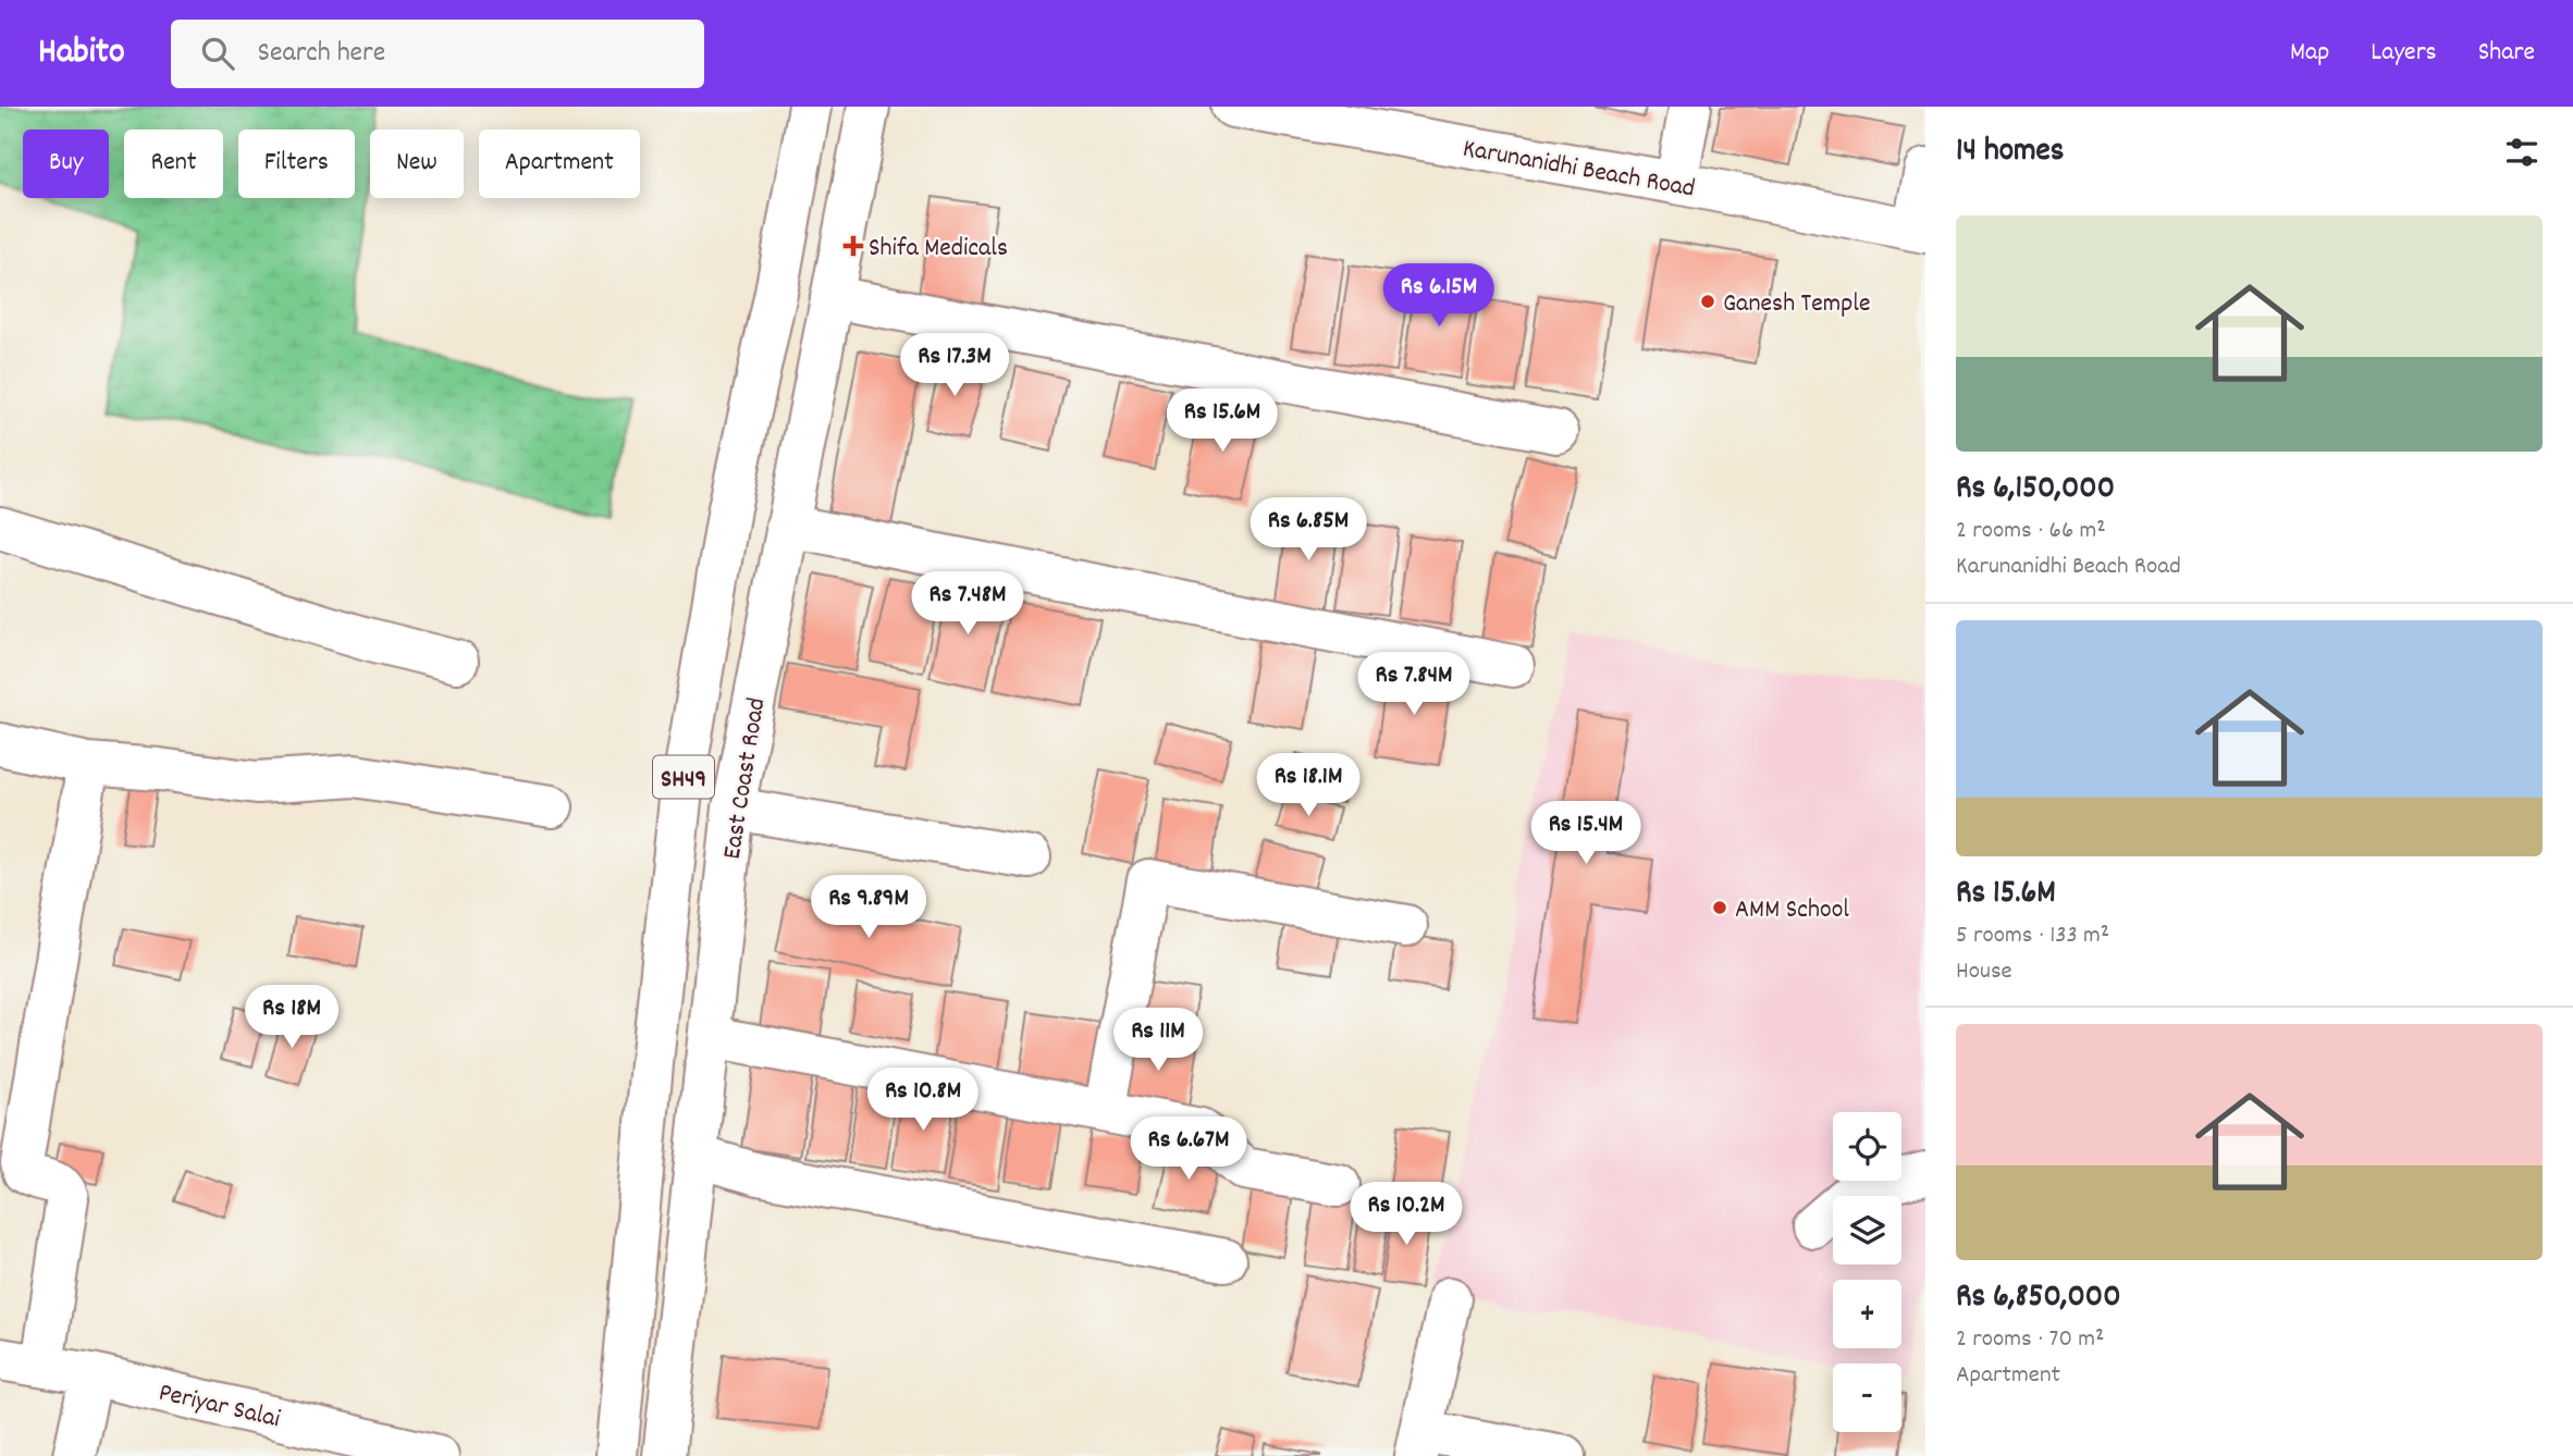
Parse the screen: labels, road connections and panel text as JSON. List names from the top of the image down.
{
  "streets": {
    "street": [
      "Karunanidhi Beach Road",
      "SH49",
      "East Coast Road",
      "Periyar Salai"
    ]
  },
  "places": {
    "health": ["Shifa Medicals"],
    "other": ["Ganesh Temple", "AMM School"]
  },
  "page": {
    "header": "Habito",
    "search": "Search here",
    "nav": ["Map", "Layers", "Share"],
    "heading": "14 homes",
    "chip": [
      "Buy",
      "Rent",
      "Filters",
      "New",
      "Apartment"
    ],
    "list": [
      {
        "name": "Rs 6,150,000",
        "note": "2 rooms · 66 m² · Karunanidhi Beach Road"
      },
      {
        "name": "Rs 15.6M",
        "note": "5 rooms · 133 m² · House"
      },
      {
        "name": "Rs 6,850,000",
        "note": "2 rooms · 70 m² · Apartment"
      }
    ],
    "price": [
      "Rs 6.15M",
      "Rs 17.3M",
      "Rs 15.6M",
      "Rs 6.85M",
      "Rs 7.48M",
      "Rs 7.84M",
      "Rs 18.1M",
      "Rs 15.4M",
      "Rs 9.89M",
      "Rs 18M",
      "Rs 11M",
      "Rs 10.8M",
      "Rs 6.67M",
      "Rs 10.2M"
    ],
    "map_buttons": ["+", "−"]
  }
}
